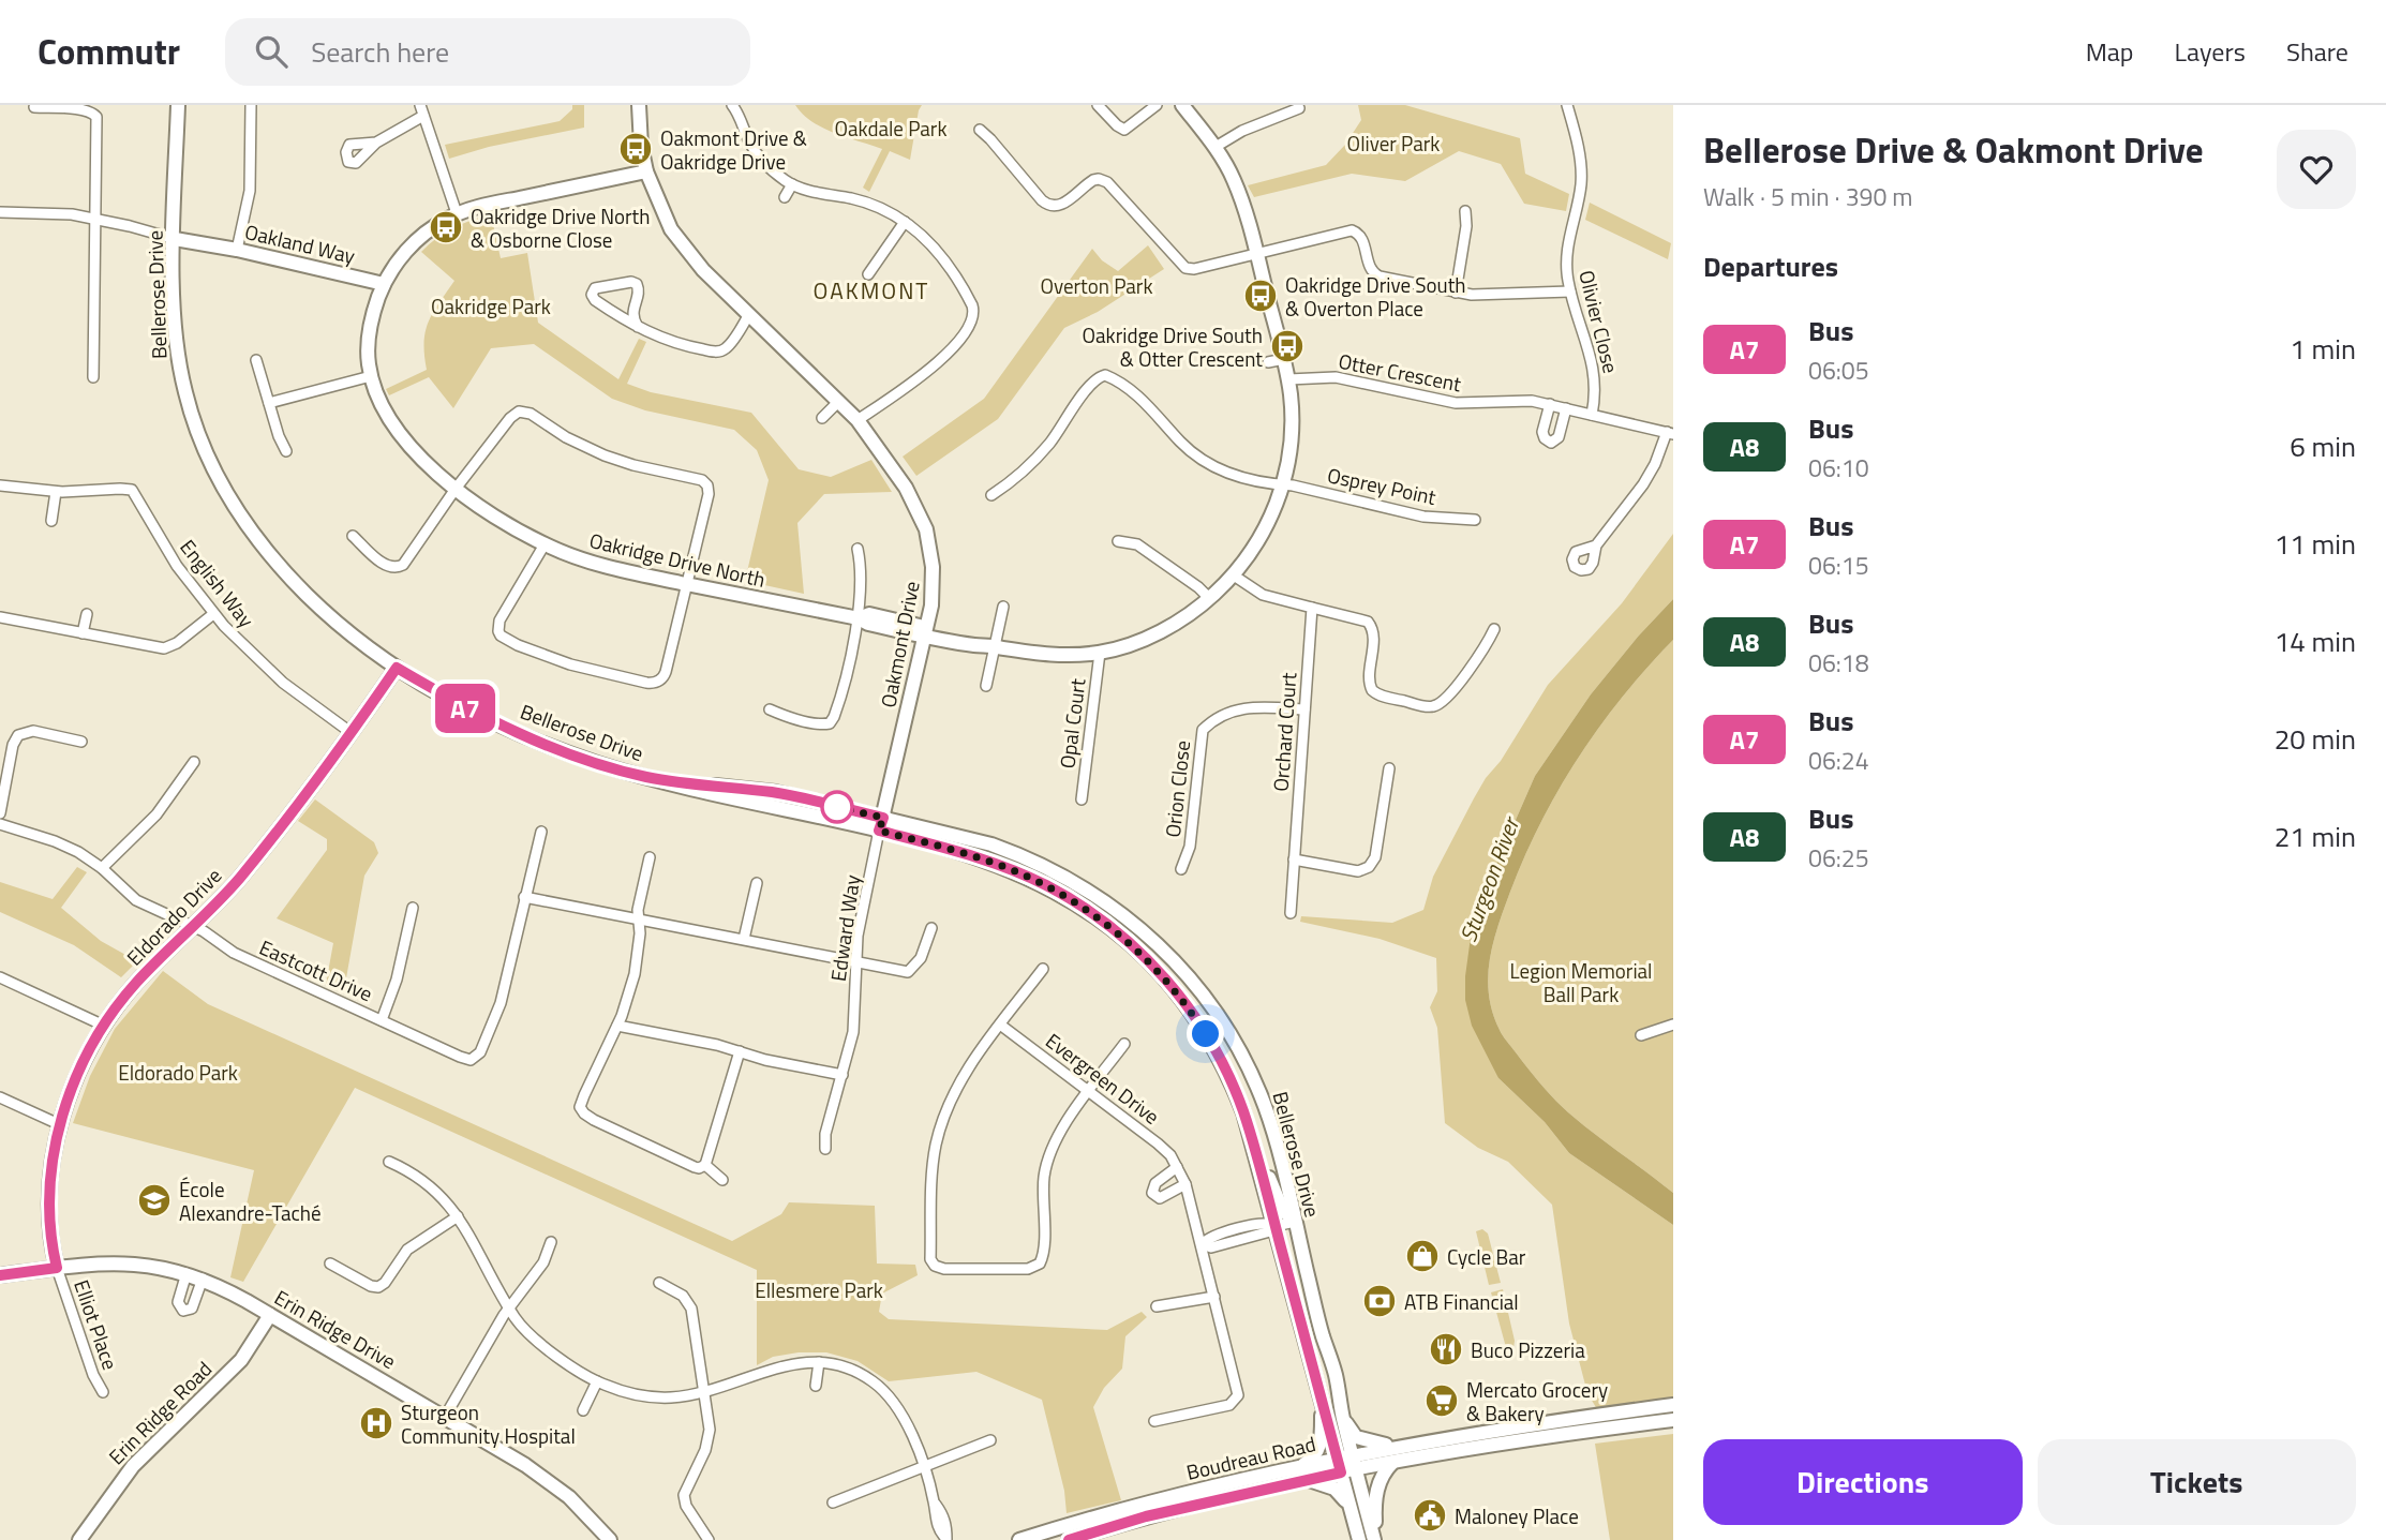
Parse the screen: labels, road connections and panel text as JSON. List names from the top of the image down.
{
  "streets": {
    "main road": [
      "Oakland Way",
      "Bellerose Drive",
      "Oakridge Drive North",
      "Oakmont Drive",
      "Eldorado Drive",
      "Erin Ridge Drive",
      "Erin Ridge Road",
      "Boudreau Road"
    ],
    "street": [
      "Olivier Close",
      "Otter Crescent",
      "Osprey Point",
      "English Way",
      "Opal Court",
      "Orchard Court",
      "Orion Close",
      "Edward Way",
      "Eastcott Drive",
      "Evergreen Drive",
      "Elliot Place"
    ]
  },
  "crossings": [
    ["Oakland Way", "Bellerose Drive"],
    ["Oakland Way", "Oakridge Drive North"],
    ["Bellerose Drive", "Oakmont Drive"],
    ["Bellerose Drive", "Eldorado Drive"],
    ["Bellerose Drive", "Edward Way"],
    ["Bellerose Drive", "Boudreau Road"],
    ["Olivier Close", "Otter Crescent"],
    ["Otter Crescent", "Oakridge Drive North"],
    ["Osprey Point", "Oakridge Drive North"],
    ["Oakridge Drive North", "Oakmont Drive"],
    ["Oakridge Drive North", "Opal Court"],
    ["English Way", "Eldorado Drive"],
    ["Oakmont Drive", "Edward Way"],
    ["Orchard Court", "Orion Close"],
    ["Eldorado Drive", "Eastcott Drive"],
    ["Eldorado Drive", "Elliot Place"],
    ["Eldorado Drive", "Erin Ridge Drive"],
    ["Elliot Place", "Erin Ridge Drive"],
    ["Erin Ridge Drive", "Erin Ridge Road"]
  ],
  "districts": ["OAKMONT"],
  "water": ["Sturgeon River"],
  "parks": [
    "Oakdale Park",
    "Oliver Park",
    "Overton Park",
    "Oakridge Park",
    "Legion Memorial Ball Park",
    "Eldorado Park",
    "Ellesmere Park"
  ],
  "places": {
    "bus stop": [
      "Oakmont Drive & Oakridge Drive",
      "Oakridge Drive North & Osborne Close",
      "Oakridge Drive South & Overton Place",
      "Oakridge Drive South & Otter Crescent"
    ],
    "school or university": ["École Alexandre-Taché"],
    "shop": ["Cycle Bar"],
    "bank": ["ATB Financial"],
    "restaurant": ["Buco Pizzeria"],
    "supermarket": ["Mercato Grocery & Bakery"],
    "hospital": ["Sturgeon Community Hospital"],
    "public building": ["Maloney Place"]
  },
  "lines": ["bus line A7"],
  "page": {
    "header": "Commutr",
    "search": "Search here",
    "nav": ["Map", "Layers", "Share"],
    "on_map": "A7",
    "heading": [
      ["Bellerose Drive & Oakmont Drive", "Walk · 5 min · 390 m"],
      "Departures"
    ],
    "list": [
      {
        "mark": "A7",
        "name": "Bus",
        "note": "06:05",
        "value": "1 min"
      },
      {
        "mark": "A8",
        "name": "Bus",
        "note": "06:10",
        "value": "6 min"
      },
      {
        "mark": "A7",
        "name": "Bus",
        "note": "06:15",
        "value": "11 min"
      },
      {
        "mark": "A8",
        "name": "Bus",
        "note": "06:18",
        "value": "14 min"
      },
      {
        "mark": "A7",
        "name": "Bus",
        "note": "06:24",
        "value": "20 min"
      },
      {
        "mark": "A8",
        "name": "Bus",
        "note": "06:25",
        "value": "21 min"
      }
    ],
    "buttons": ["Directions", "Tickets"]
  }
}
